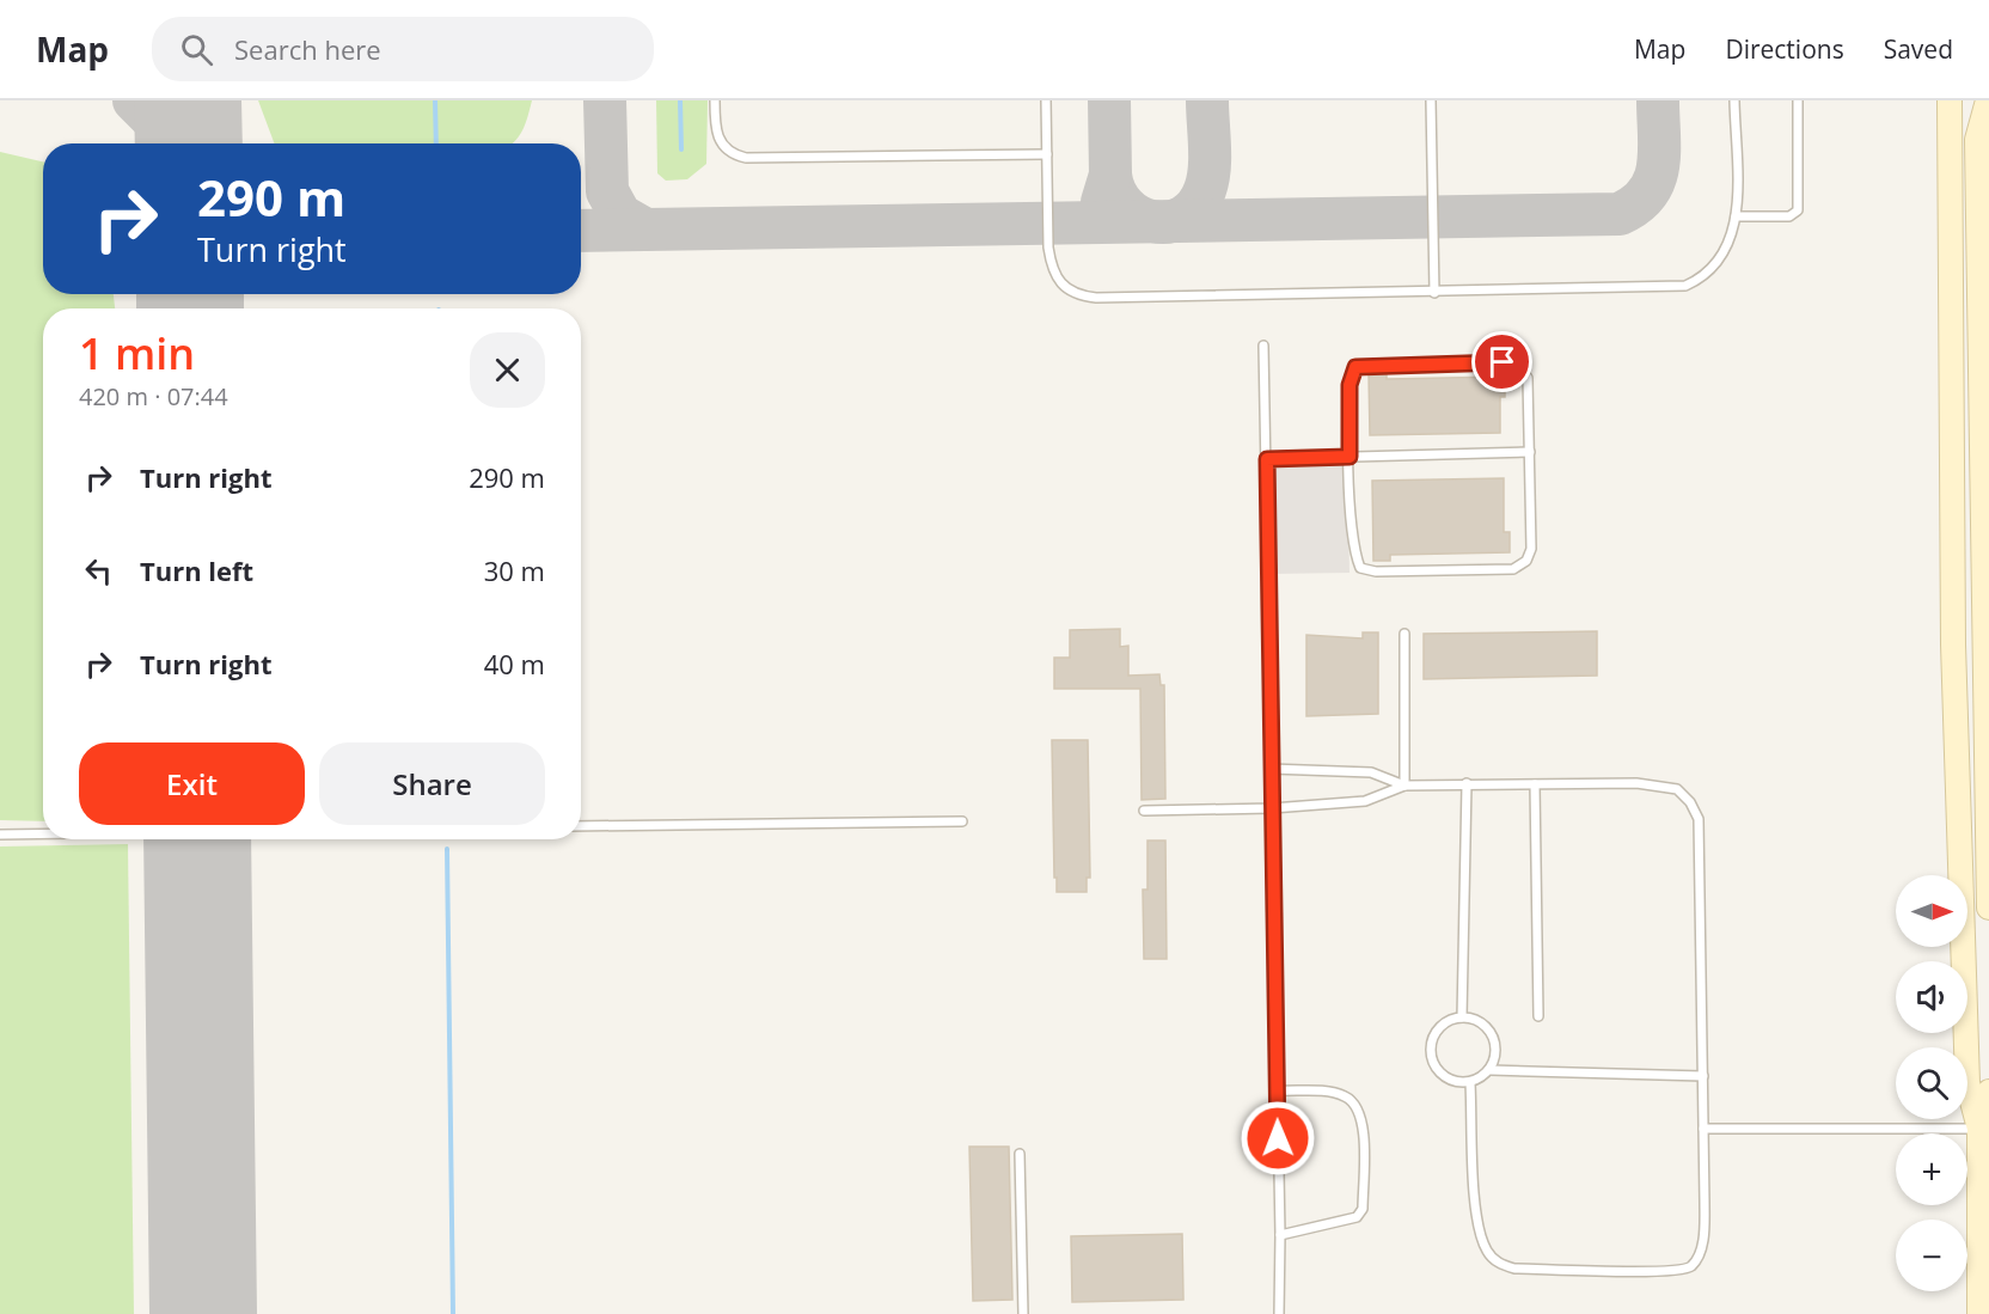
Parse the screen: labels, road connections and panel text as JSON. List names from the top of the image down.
{
  "north": "right",
  "page": {
    "header": "Map",
    "search": "Search here",
    "nav": ["Map", "Directions", "Saved"],
    "turn": ["290 m", "Turn right"],
    "heading": ["1 min", "420 m · 07:44"],
    "list": [
      {
        "name": "Turn right",
        "value": "290 m"
      },
      {
        "name": "Turn left",
        "value": "30 m"
      },
      {
        "name": "Turn right",
        "value": "40 m"
      }
    ],
    "buttons": ["Exit", "Share"],
    "map_buttons": ["+", "−"]
  }
}
